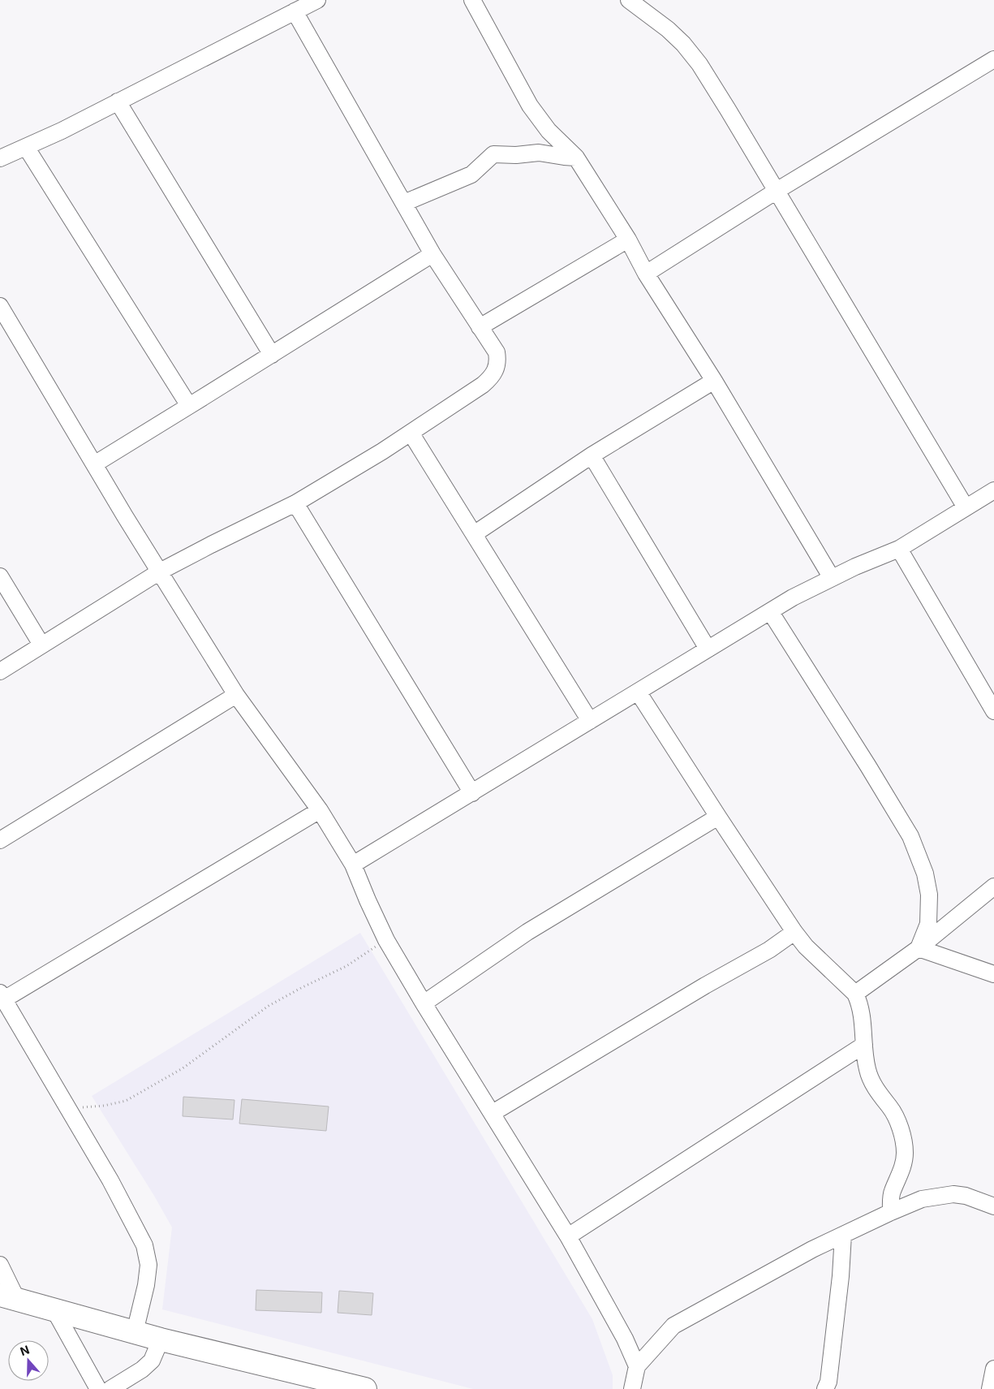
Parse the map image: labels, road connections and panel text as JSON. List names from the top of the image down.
{
  "north": "top"
}
